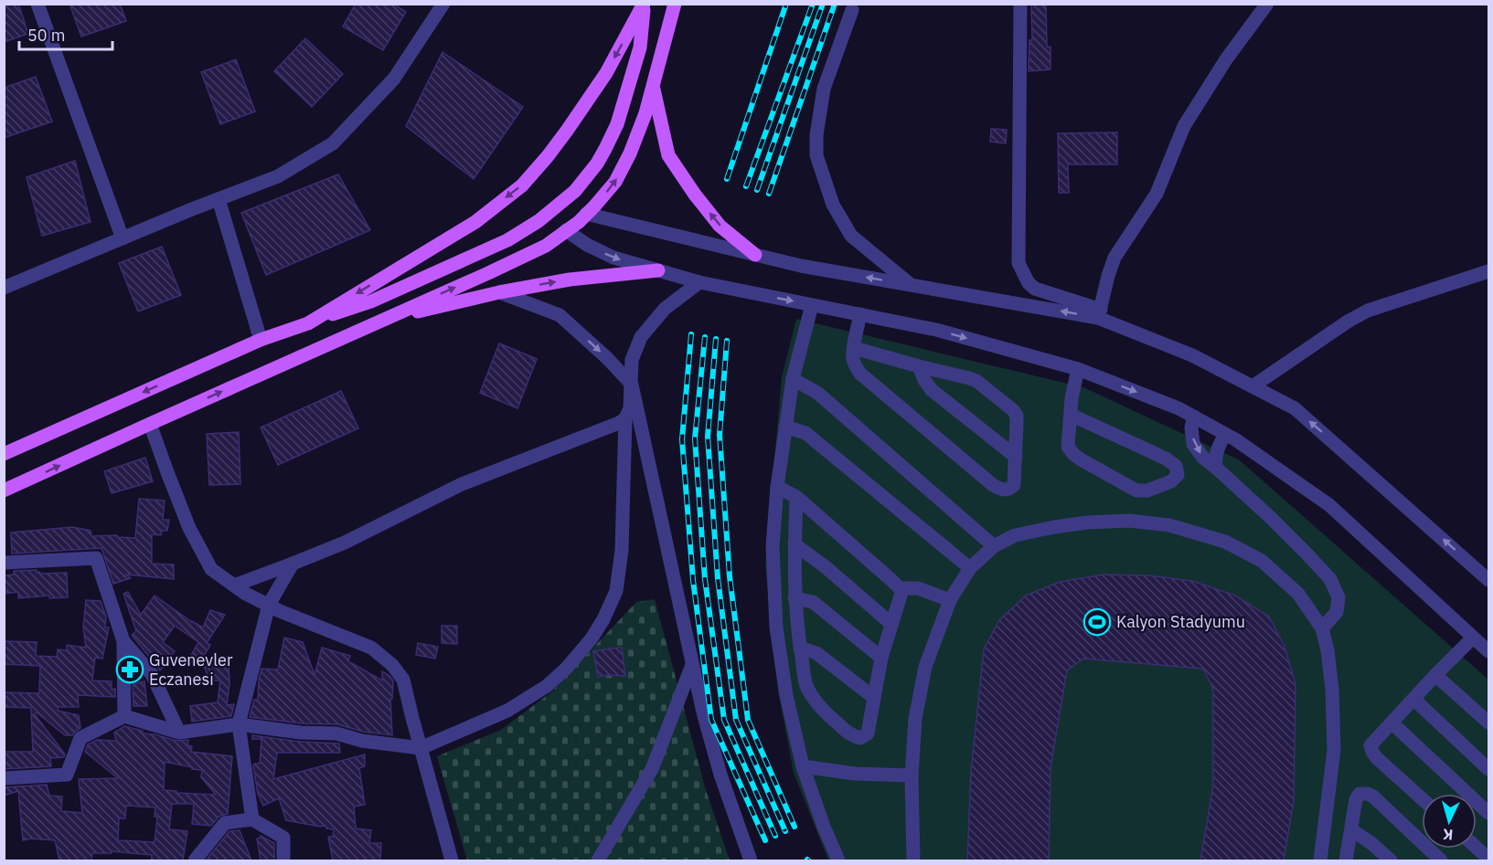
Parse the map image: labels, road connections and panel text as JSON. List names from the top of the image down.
{
  "places": {
    "sports": ["Kalyon Stadyumu"],
    "pharmacy": ["Guvenevler Eczanesi"]
  },
  "scale_bar": "50 m",
  "north": "bottom"
}
